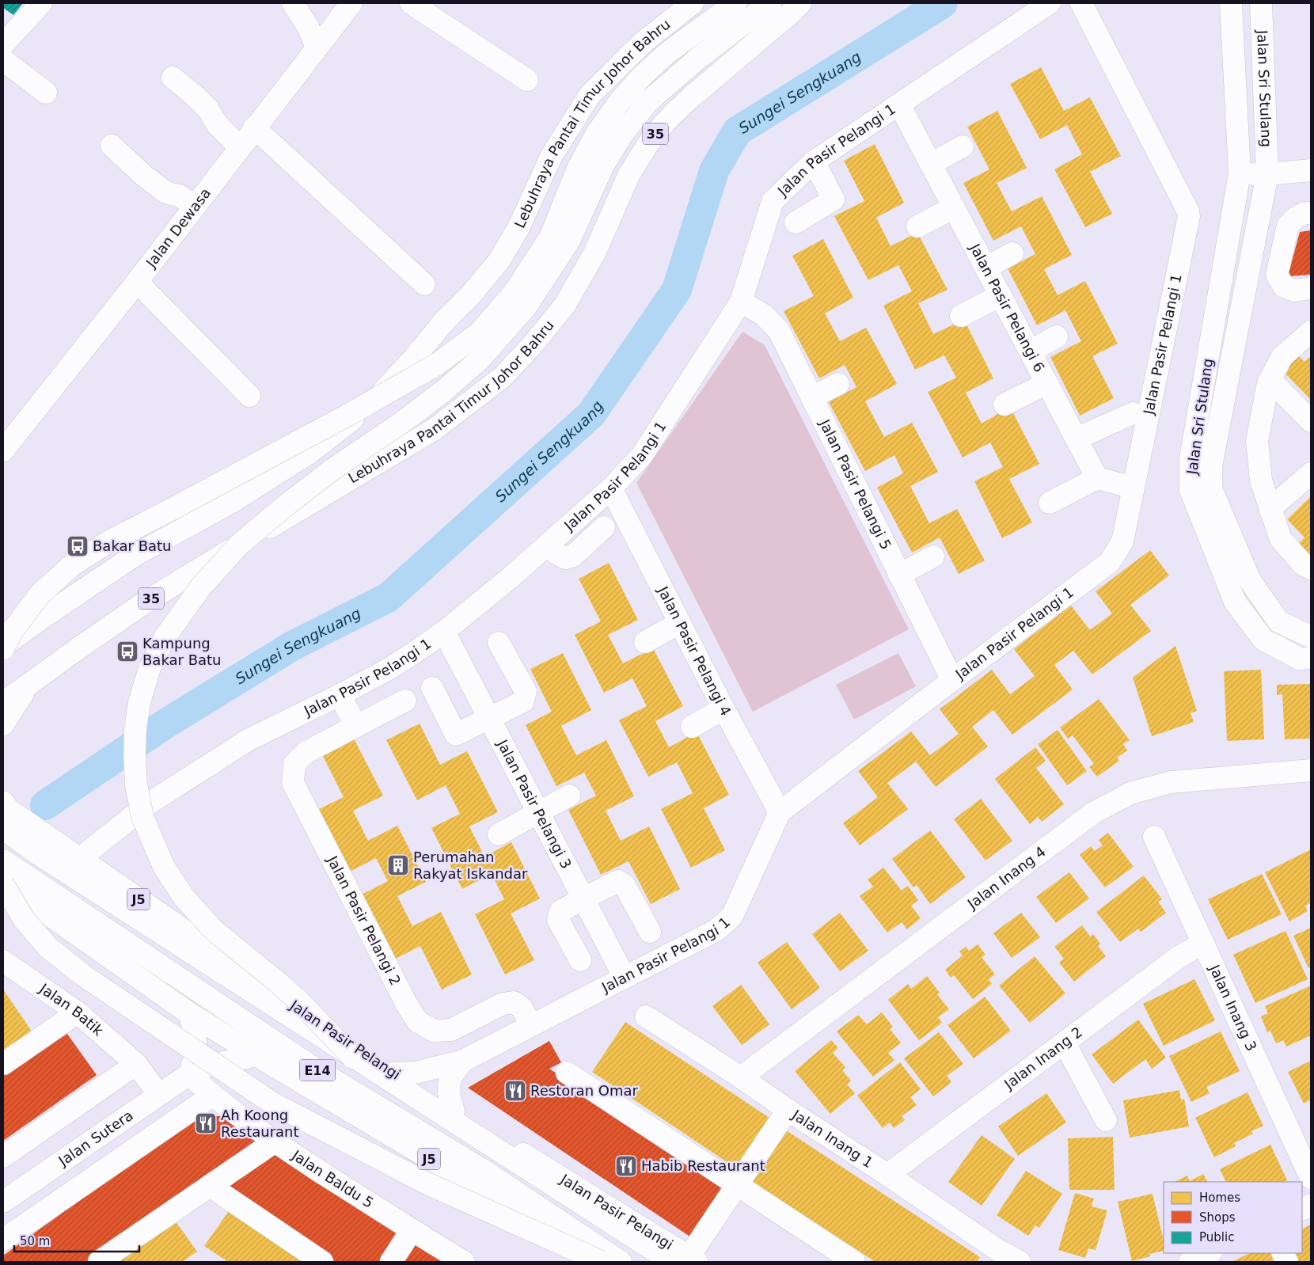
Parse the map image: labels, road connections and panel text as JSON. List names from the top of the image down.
{
  "streets": {
    "main road": [
      "Jalan Sri Stulang",
      "Lebuhraya Pantai Timur Johor Bahru",
      "35",
      "Jalan Pasir Pelangi 1",
      "Jalan Dewasa",
      "Jalan Pasir Pelangi 6",
      "Jalan Pasir Pelangi 5",
      "Jalan Pasir Pelangi 4",
      "Jalan Pasir Pelangi 3",
      "Jalan Inang 4",
      "J5",
      "Jalan Pasir Pelangi 2",
      "Jalan Inang 3",
      "Jalan Batik",
      "Jalan Pasir Pelangi",
      "Jalan Inang 2",
      "E14",
      "Jalan Sutera",
      "Jalan Inang 1",
      "Jalan Baldu 5"
    ]
  },
  "crossings": [
    ["Jalan Pasir Pelangi 1", "Jalan Pasir Pelangi 6"],
    ["Jalan Pasir Pelangi 1", "Jalan Pasir Pelangi 5"],
    ["Jalan Pasir Pelangi 1", "Jalan Pasir Pelangi 4"],
    ["Jalan Pasir Pelangi 1", "Jalan Pasir Pelangi 3"],
    ["Jalan Pasir Pelangi 1", "Jalan Pasir Pelangi 2"],
    ["Jalan Pasir Pelangi 1", "Jalan Pasir Pelangi"],
    ["Jalan Inang 4", "Jalan Inang 1"],
    ["J5", "Jalan Sutera"],
    ["Jalan Inang 3", "Jalan Inang 2"],
    ["Jalan Batik", "Jalan Sutera"],
    ["Jalan Pasir Pelangi", "E14"],
    ["Jalan Inang 2", "Jalan Inang 1"],
    ["Jalan Sutera", "Jalan Baldu 5"]
  ],
  "water": ["Sungei Sengkuang"],
  "places": {
    "bus stop": ["Bakar Batu", "Kampung Bakar Batu"],
    "building": ["Perumahan Rakyat Iskandar"],
    "restaurant": ["Restoran Omar", "Ah Koong Restaurant", "Habib Restaurant"]
  },
  "legend": ["Homes", "Shops", "Public"],
  "scale_bar": "50 m"
}
